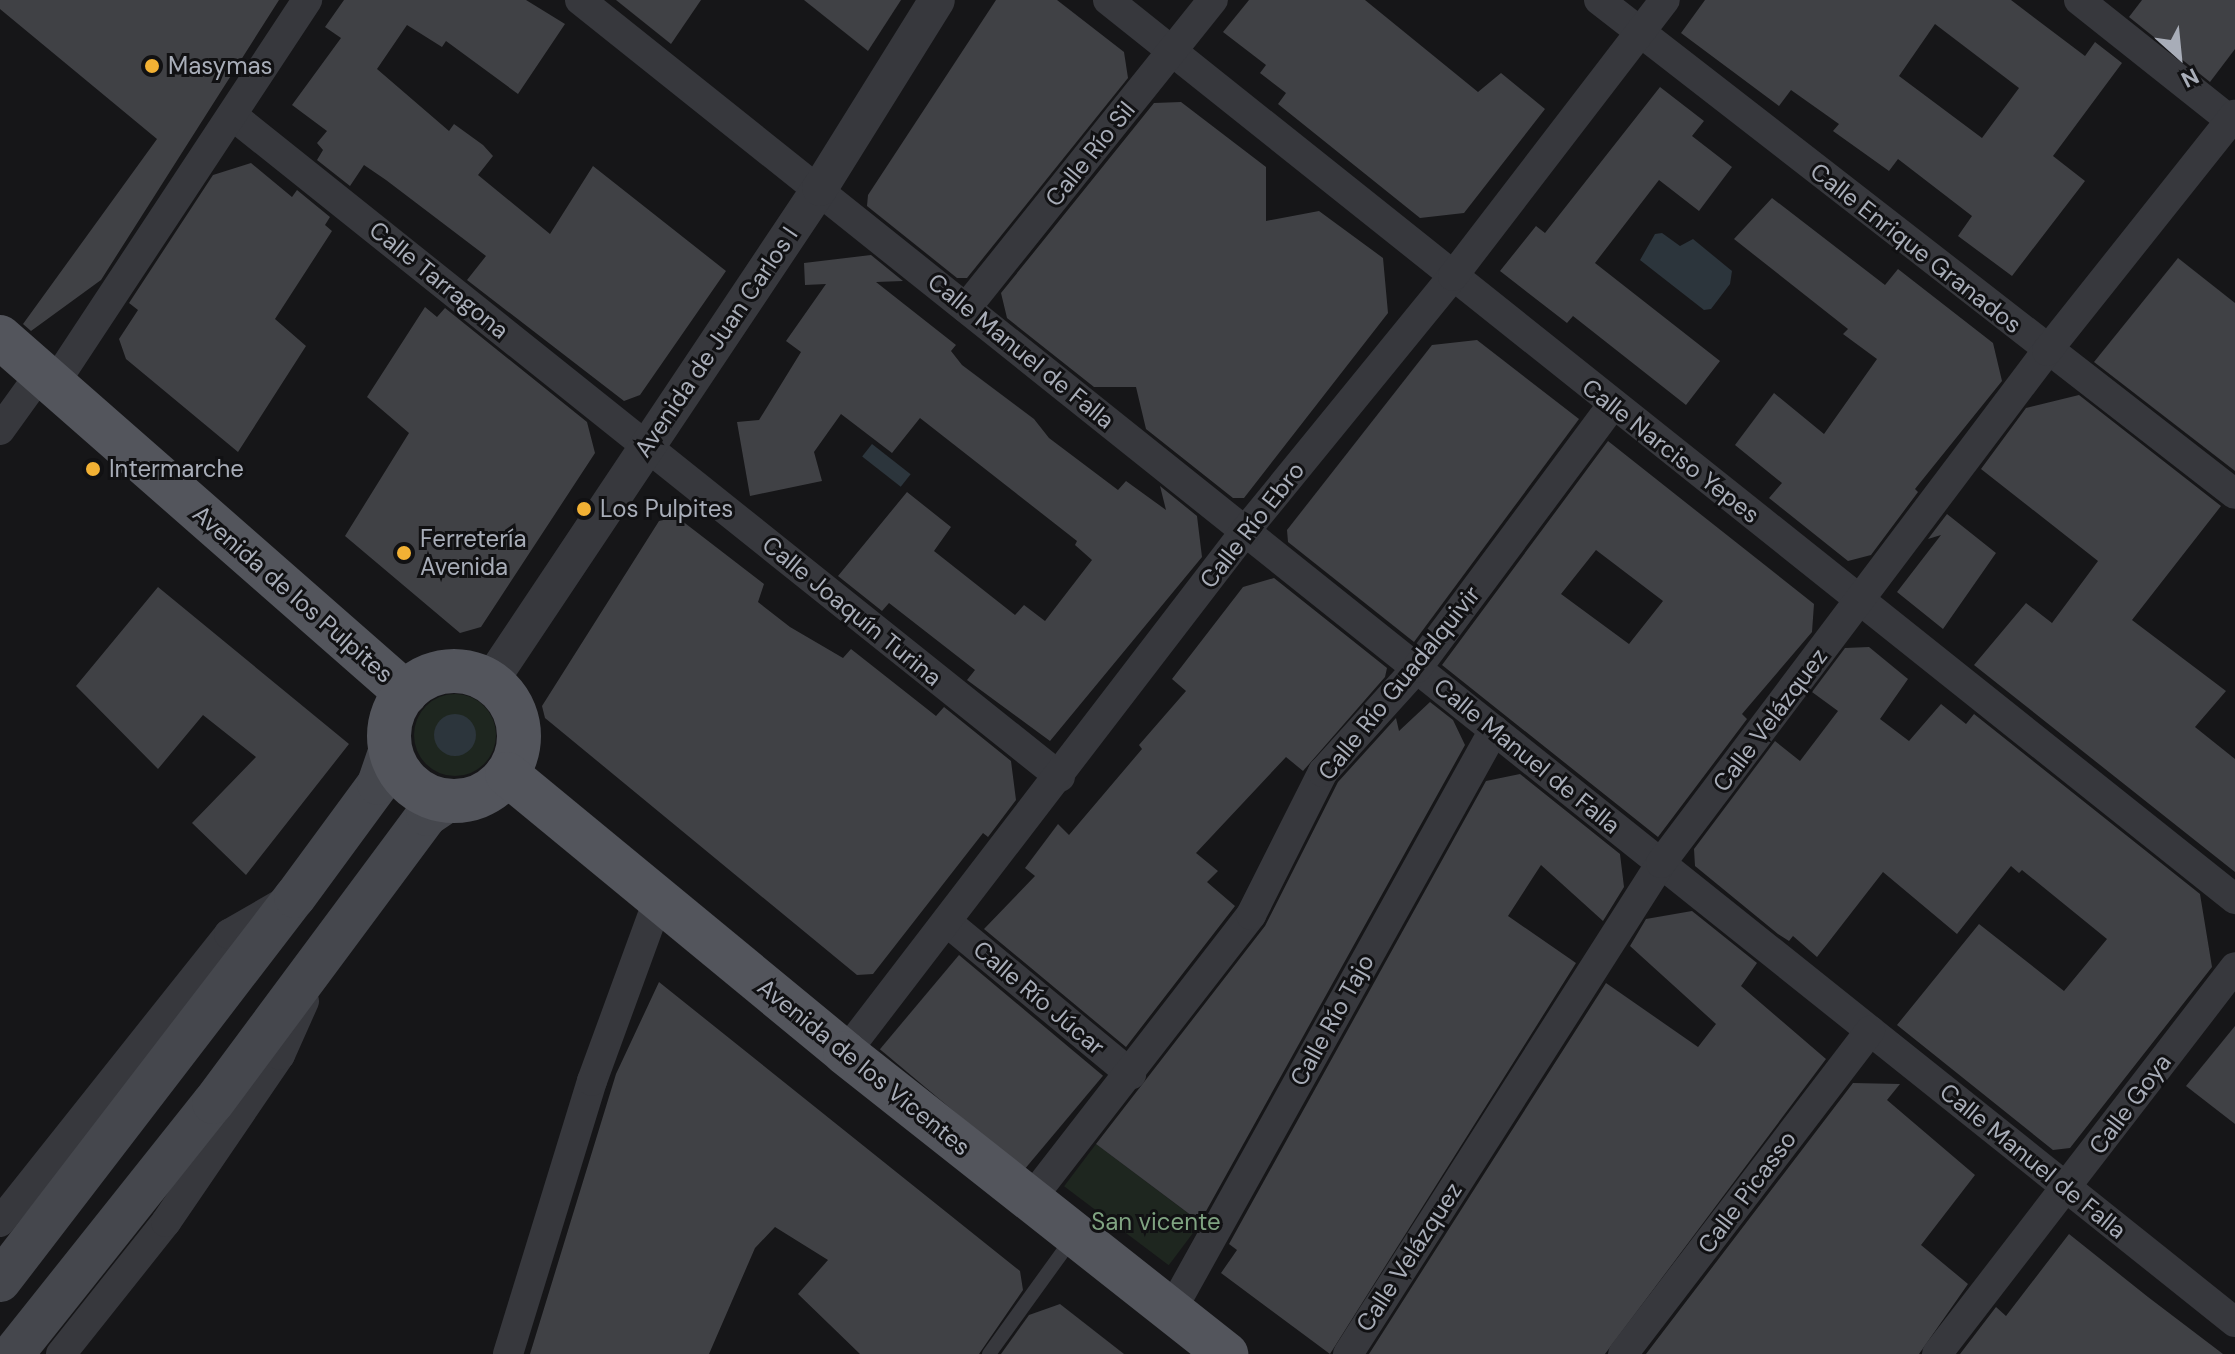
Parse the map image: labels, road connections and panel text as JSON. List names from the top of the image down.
{
  "streets": {
    "main road": ["Avenida de los Pulpites", "Avenida de los Vicentes"],
    "street": [
      "Calle Río Sil",
      "Calle Enrique Granados",
      "Calle Tarragona",
      "Avenida de Juan Carlos I",
      "Calle Manuel de Falla",
      "Calle Narciso Yepes",
      "Calle Río Ebro",
      "Calle Joaquín Turina",
      "Calle Río Guadalquivir",
      "Calle Velázquez",
      "Calle Río Júcar",
      "Calle Río Tajo",
      "Calle Goya",
      "Calle Picasso"
    ]
  },
  "crossings": [
    ["Calle Río Sil", "Calle Manuel de Falla"],
    ["Calle Río Sil", "Calle Narciso Yepes"],
    ["Calle Enrique Granados", "Calle Río Ebro"],
    ["Calle Enrique Granados", "Calle Velázquez"],
    ["Calle Tarragona", "Avenida de Juan Carlos I"],
    ["Calle Tarragona", "Calle Joaquín Turina"],
    ["Avenida de Juan Carlos I", "Calle Manuel de Falla"],
    ["Avenida de Juan Carlos I", "Avenida de los Pulpites"],
    ["Avenida de Juan Carlos I", "Calle Joaquín Turina"],
    ["Avenida de Juan Carlos I", "Avenida de los Vicentes"],
    ["Calle Manuel de Falla", "Calle Río Ebro"],
    ["Calle Manuel de Falla", "Calle Río Guadalquivir"],
    ["Calle Manuel de Falla", "Calle Velázquez"],
    ["Calle Manuel de Falla", "Calle Río Tajo"],
    ["Calle Manuel de Falla", "Calle Goya"],
    ["Calle Manuel de Falla", "Calle Picasso"],
    ["Calle Narciso Yepes", "Calle Río Ebro"],
    ["Calle Narciso Yepes", "Calle Río Guadalquivir"],
    ["Calle Narciso Yepes", "Calle Velázquez"],
    ["Calle Río Ebro", "Calle Joaquín Turina"],
    ["Calle Río Ebro", "Calle Río Júcar"],
    ["Calle Río Ebro", "Avenida de los Vicentes"],
    ["Avenida de los Pulpites", "Avenida de los Vicentes"],
    ["Calle Río Guadalquivir", "Calle Río Júcar"],
    ["Calle Río Guadalquivir", "Avenida de los Vicentes"],
    ["Calle Río Tajo", "Avenida de los Vicentes"]
  ],
  "parks": ["San vicente"],
  "places": [
    "Masymas",
    "Intermarche",
    "Los Pulpites",
    "Ferretería Avenida"
  ],
  "north": "bottom right"
}
